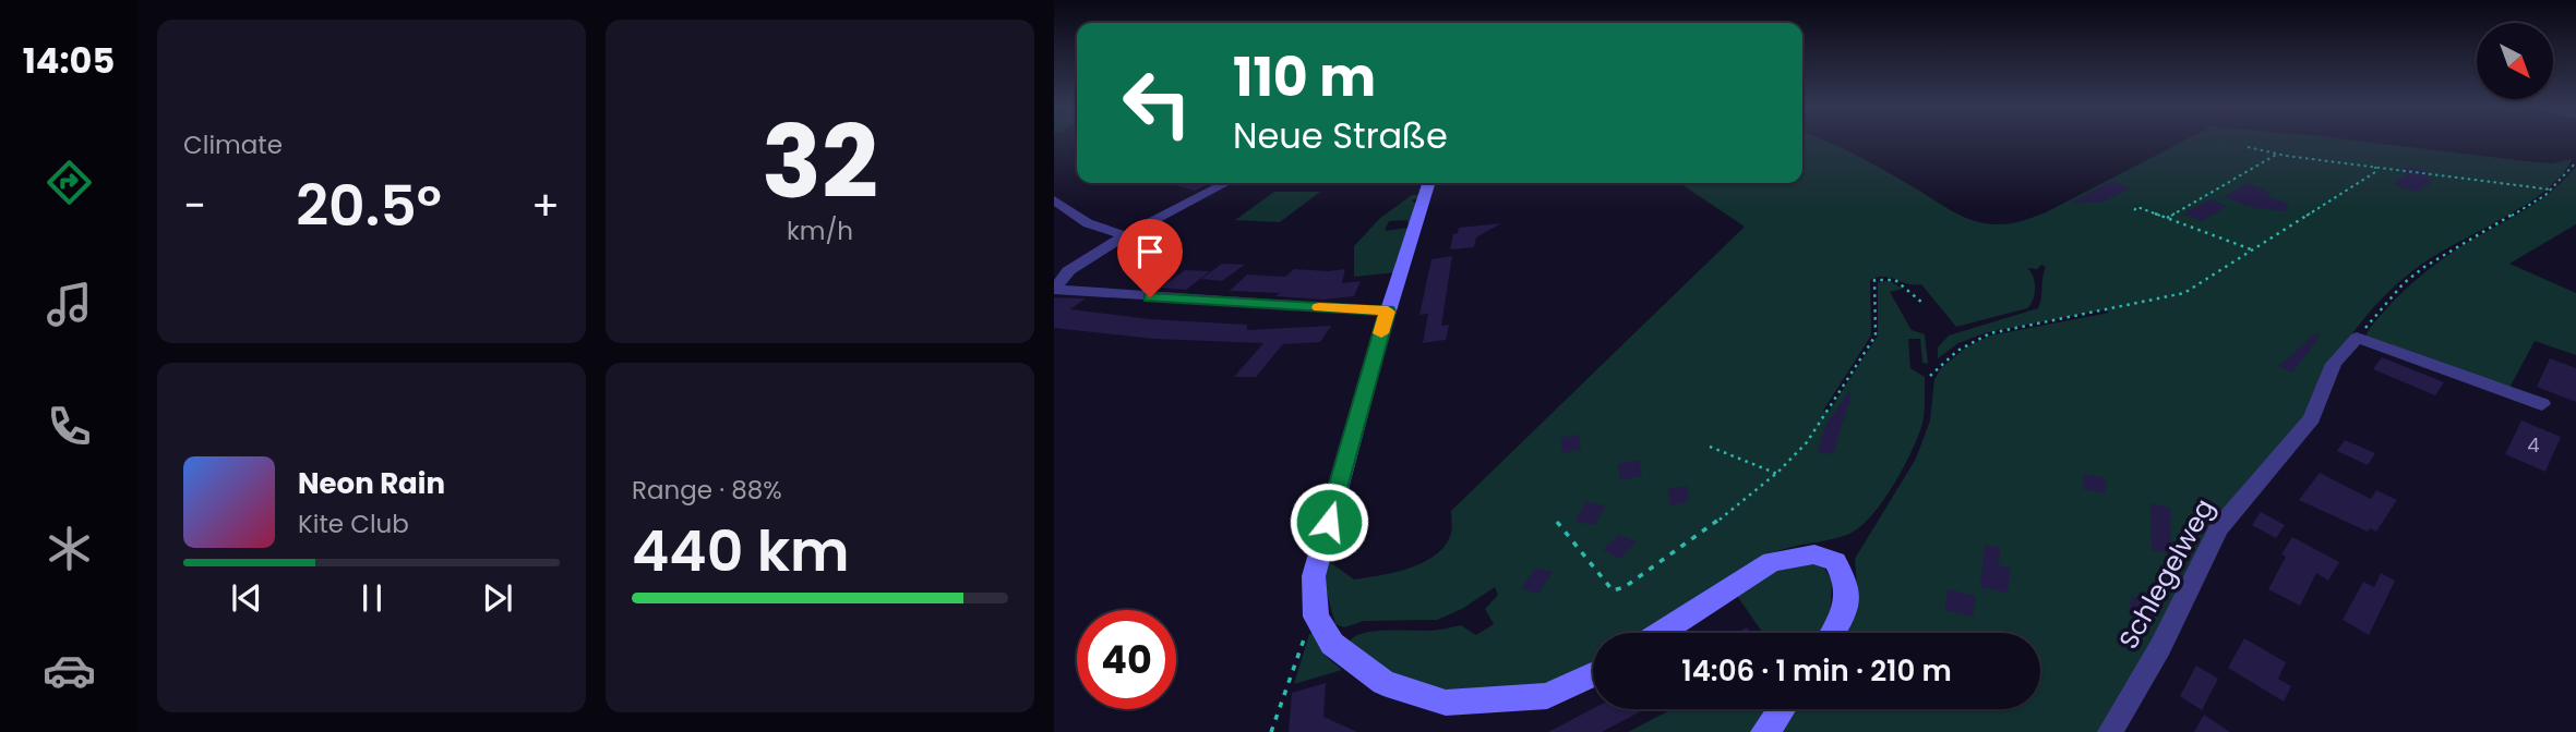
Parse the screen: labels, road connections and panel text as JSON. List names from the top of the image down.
{
  "streets": {
    "street": ["Schlegelweg"]
  },
  "house_numbers": ["4"],
  "north": "bottom right",
  "page": {
    "tabs": "14:05",
    "tile": [
      "Climate",
      ["32", "km/h"],
      ["Range · 88%", "440 km"]
    ],
    "turn": ["110 m", "Neue Straße"],
    "heat": ["−", "20.5°", "+"],
    "song": ["Neon Rain", "Kite Club"],
    "limit": "40",
    "trip": "14:06 · 1 min · 210 m"
  }
}
